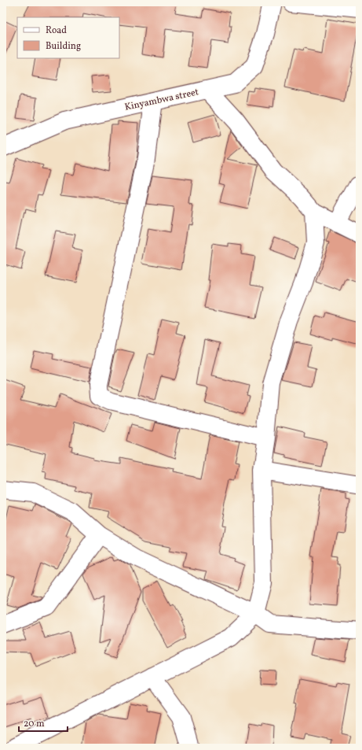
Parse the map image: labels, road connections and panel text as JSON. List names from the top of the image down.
{
  "streets": {
    "street": ["Kinyambwa street"]
  },
  "legend": ["Road", "Building"],
  "scale_bar": "20 m"
}
